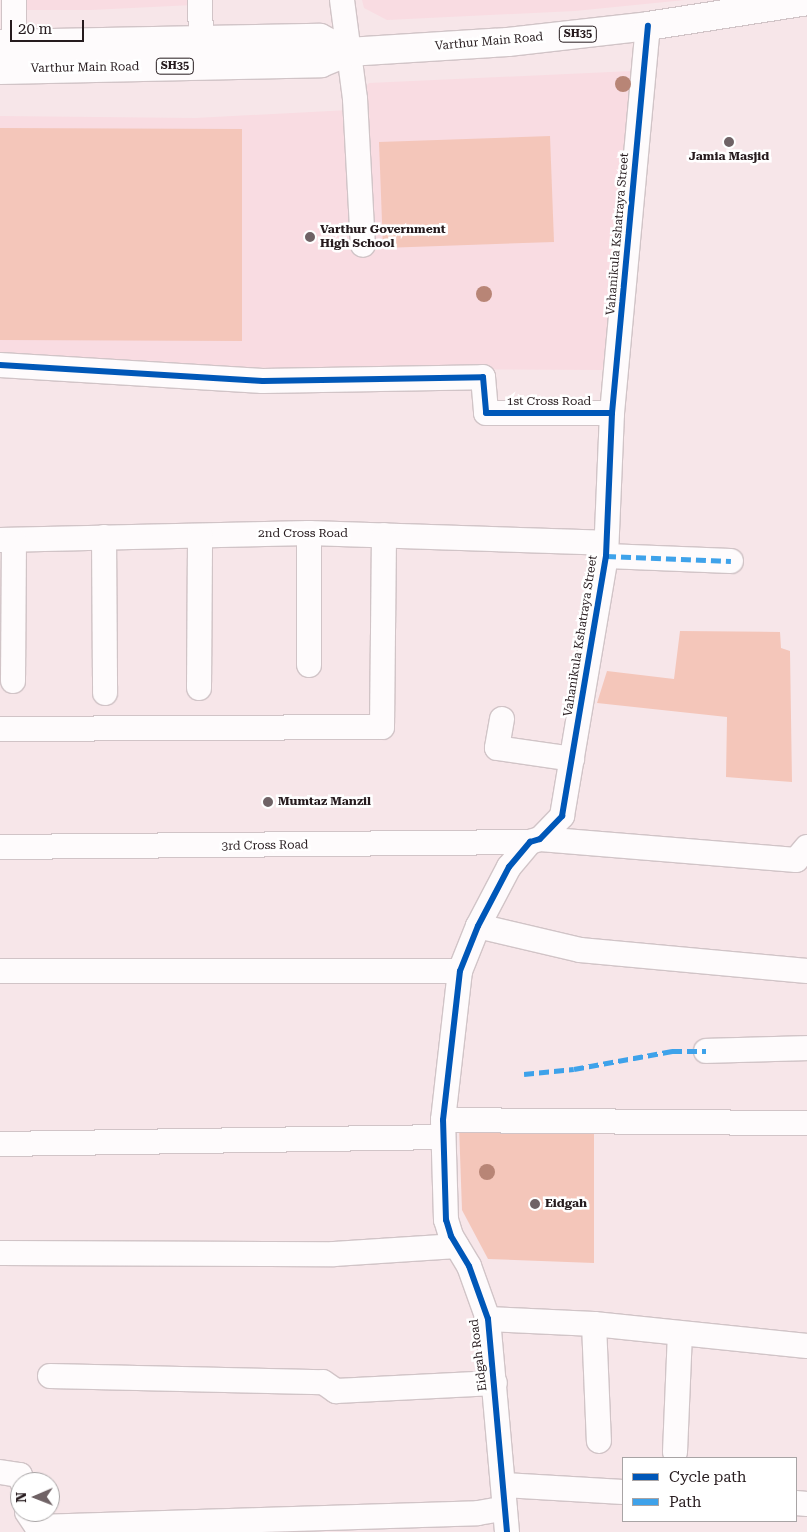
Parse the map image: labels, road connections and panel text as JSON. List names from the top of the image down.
{
  "streets": {
    "main road": ["SH35", "Varthur Main Road"],
    "street": [
      "Vahanikula Kshatraya Street",
      "1st Cross Road",
      "2nd Cross Road",
      "3rd Cross Road",
      "Eidgah Road"
    ]
  },
  "crossings": [
    ["Varthur Main Road", "Vahanikula Kshatraya Street"],
    ["Vahanikula Kshatraya Street", "1st Cross Road"],
    ["Vahanikula Kshatraya Street", "2nd Cross Road"],
    ["Vahanikula Kshatraya Street", "3rd Cross Road"],
    ["Vahanikula Kshatraya Street", "Eidgah Road"]
  ],
  "places": [
    "Jamia Masjid",
    "Varthur Government High School",
    "Mumtaz Manzil",
    "Eidgah"
  ],
  "legend": ["Cycle path", "Path"],
  "scale_bar": "20 m",
  "north": "left"
}
